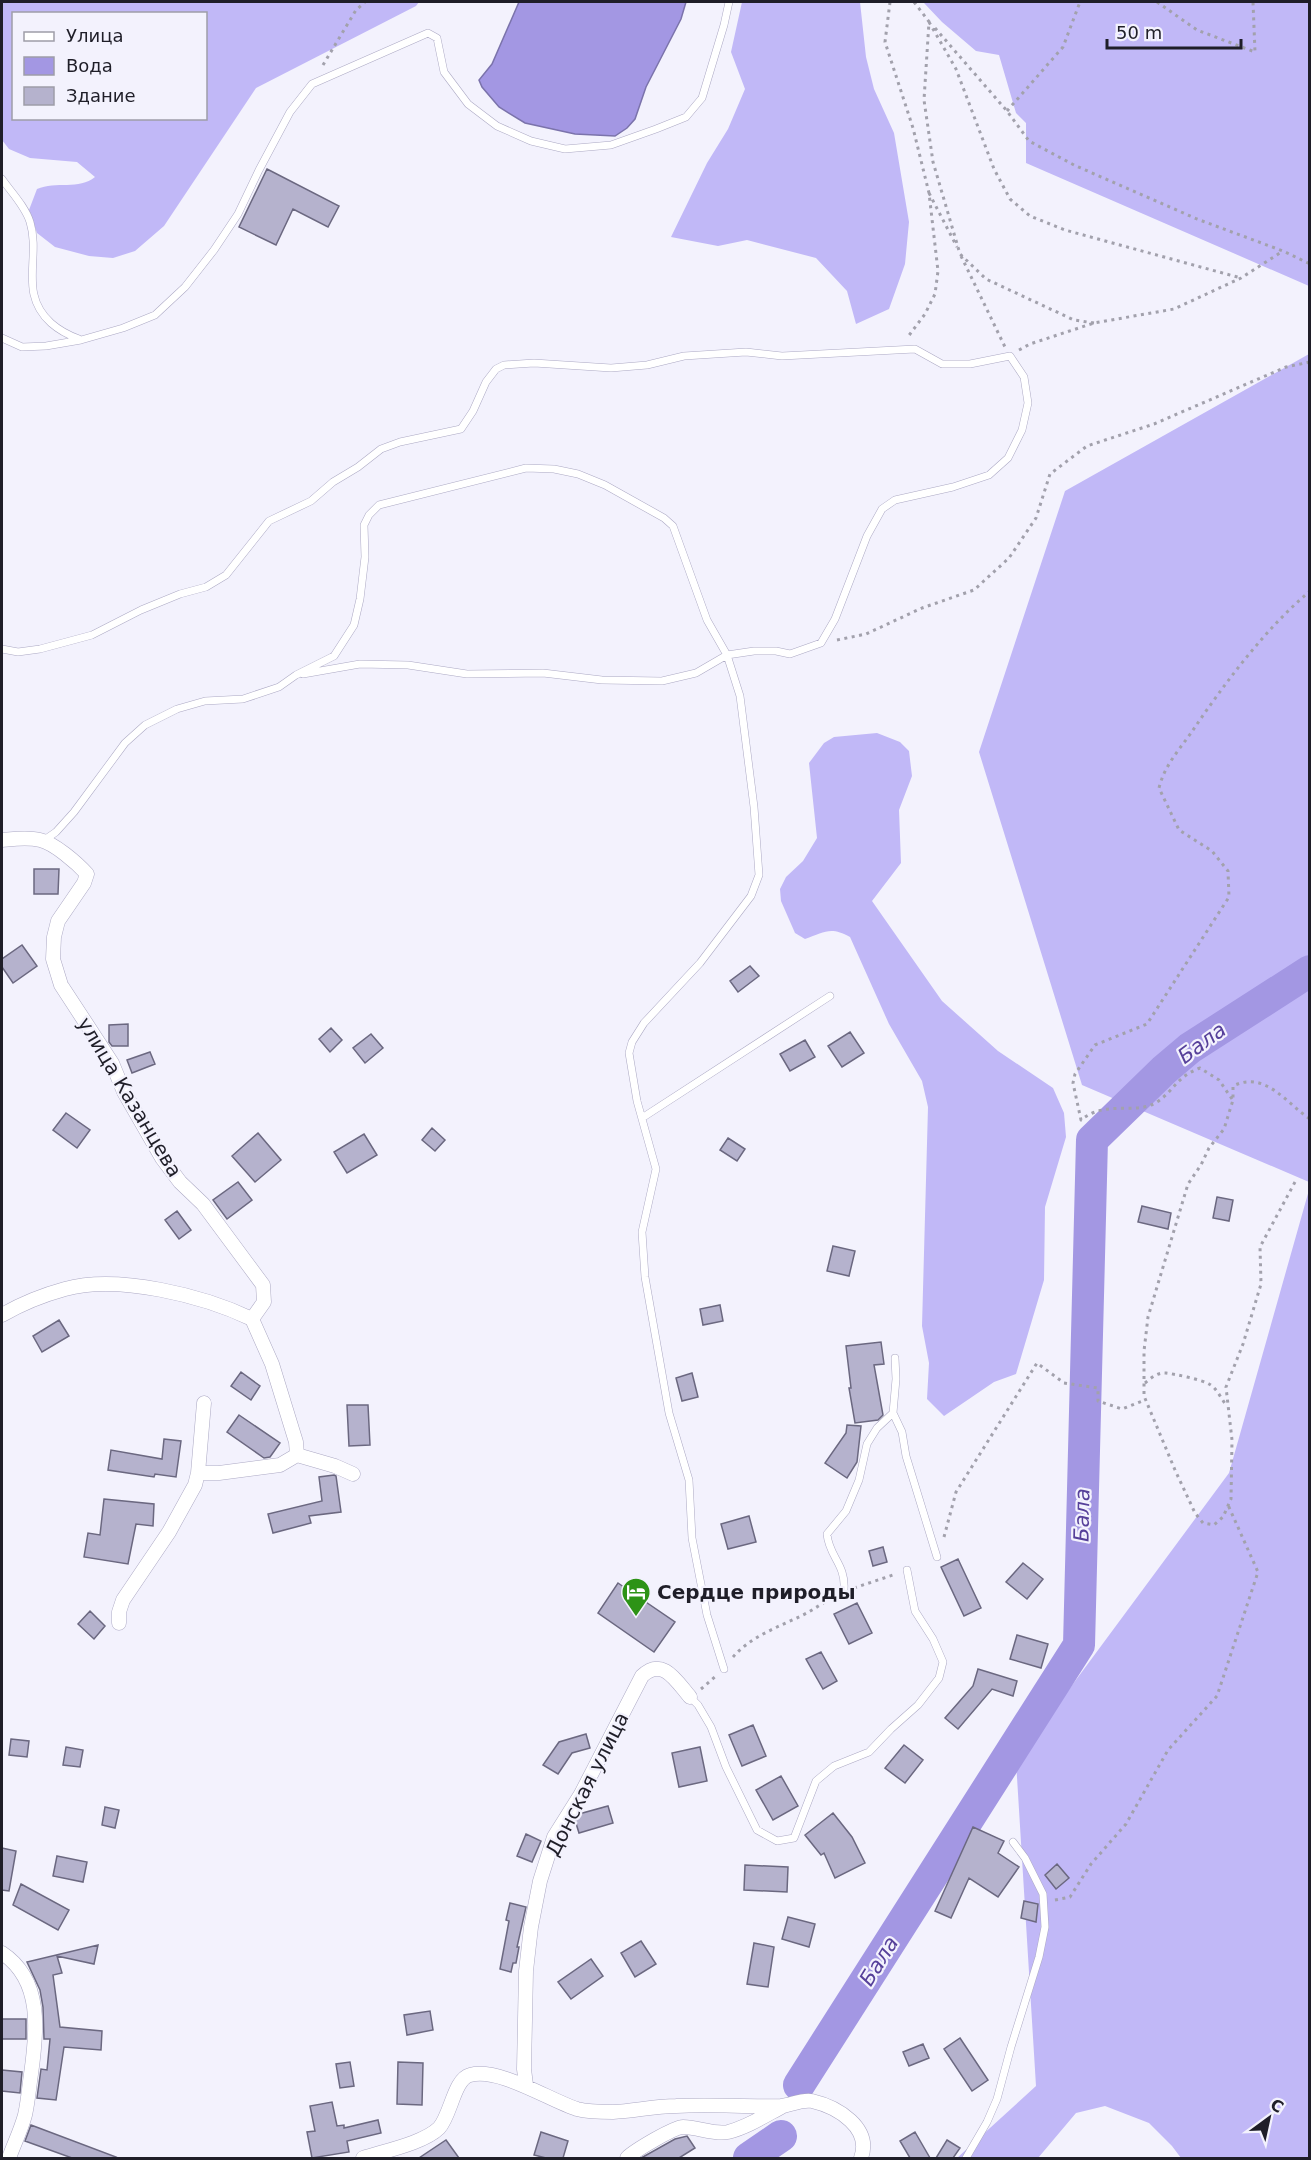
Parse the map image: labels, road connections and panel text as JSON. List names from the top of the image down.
{
  "streets": {
    "street": ["улица Казанцева", "Донская улица"]
  },
  "water": ["Бала"],
  "places": {
    "hotel": ["Сердце природы"]
  },
  "legend": ["Улица", "Вода", "Здание"],
  "scale_bar": "50 m",
  "north": "top right"
}
